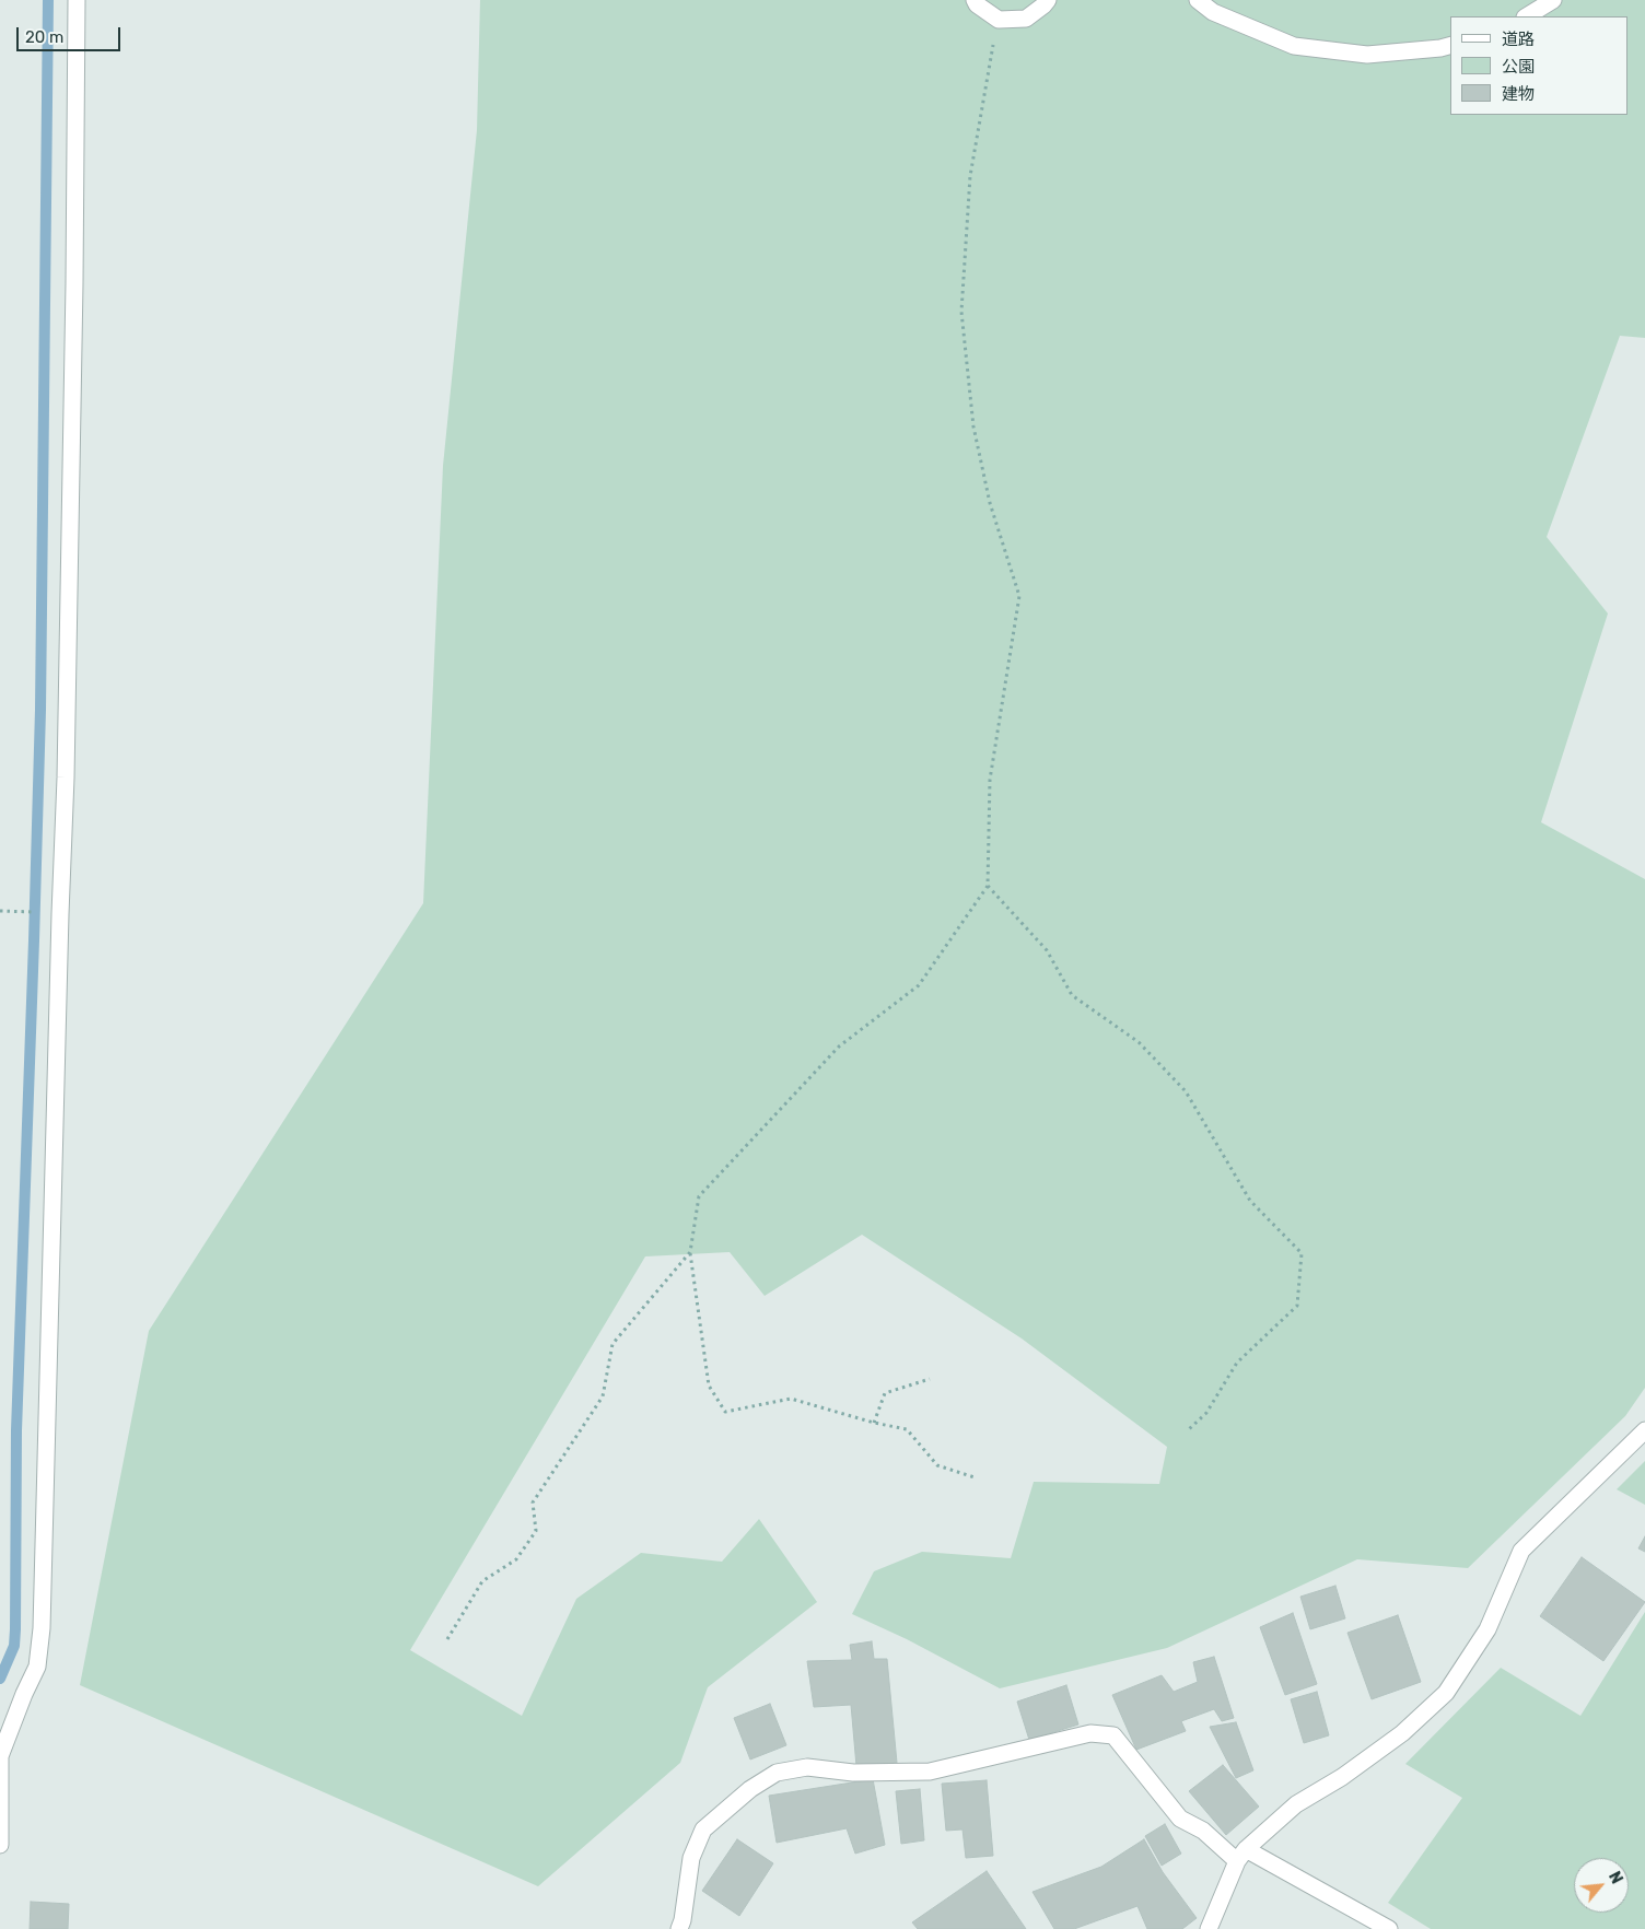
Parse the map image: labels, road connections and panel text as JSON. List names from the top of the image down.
{
  "legend": ["道路", "公園", "建物"],
  "scale_bar": "20 m",
  "north": "top right"
}
